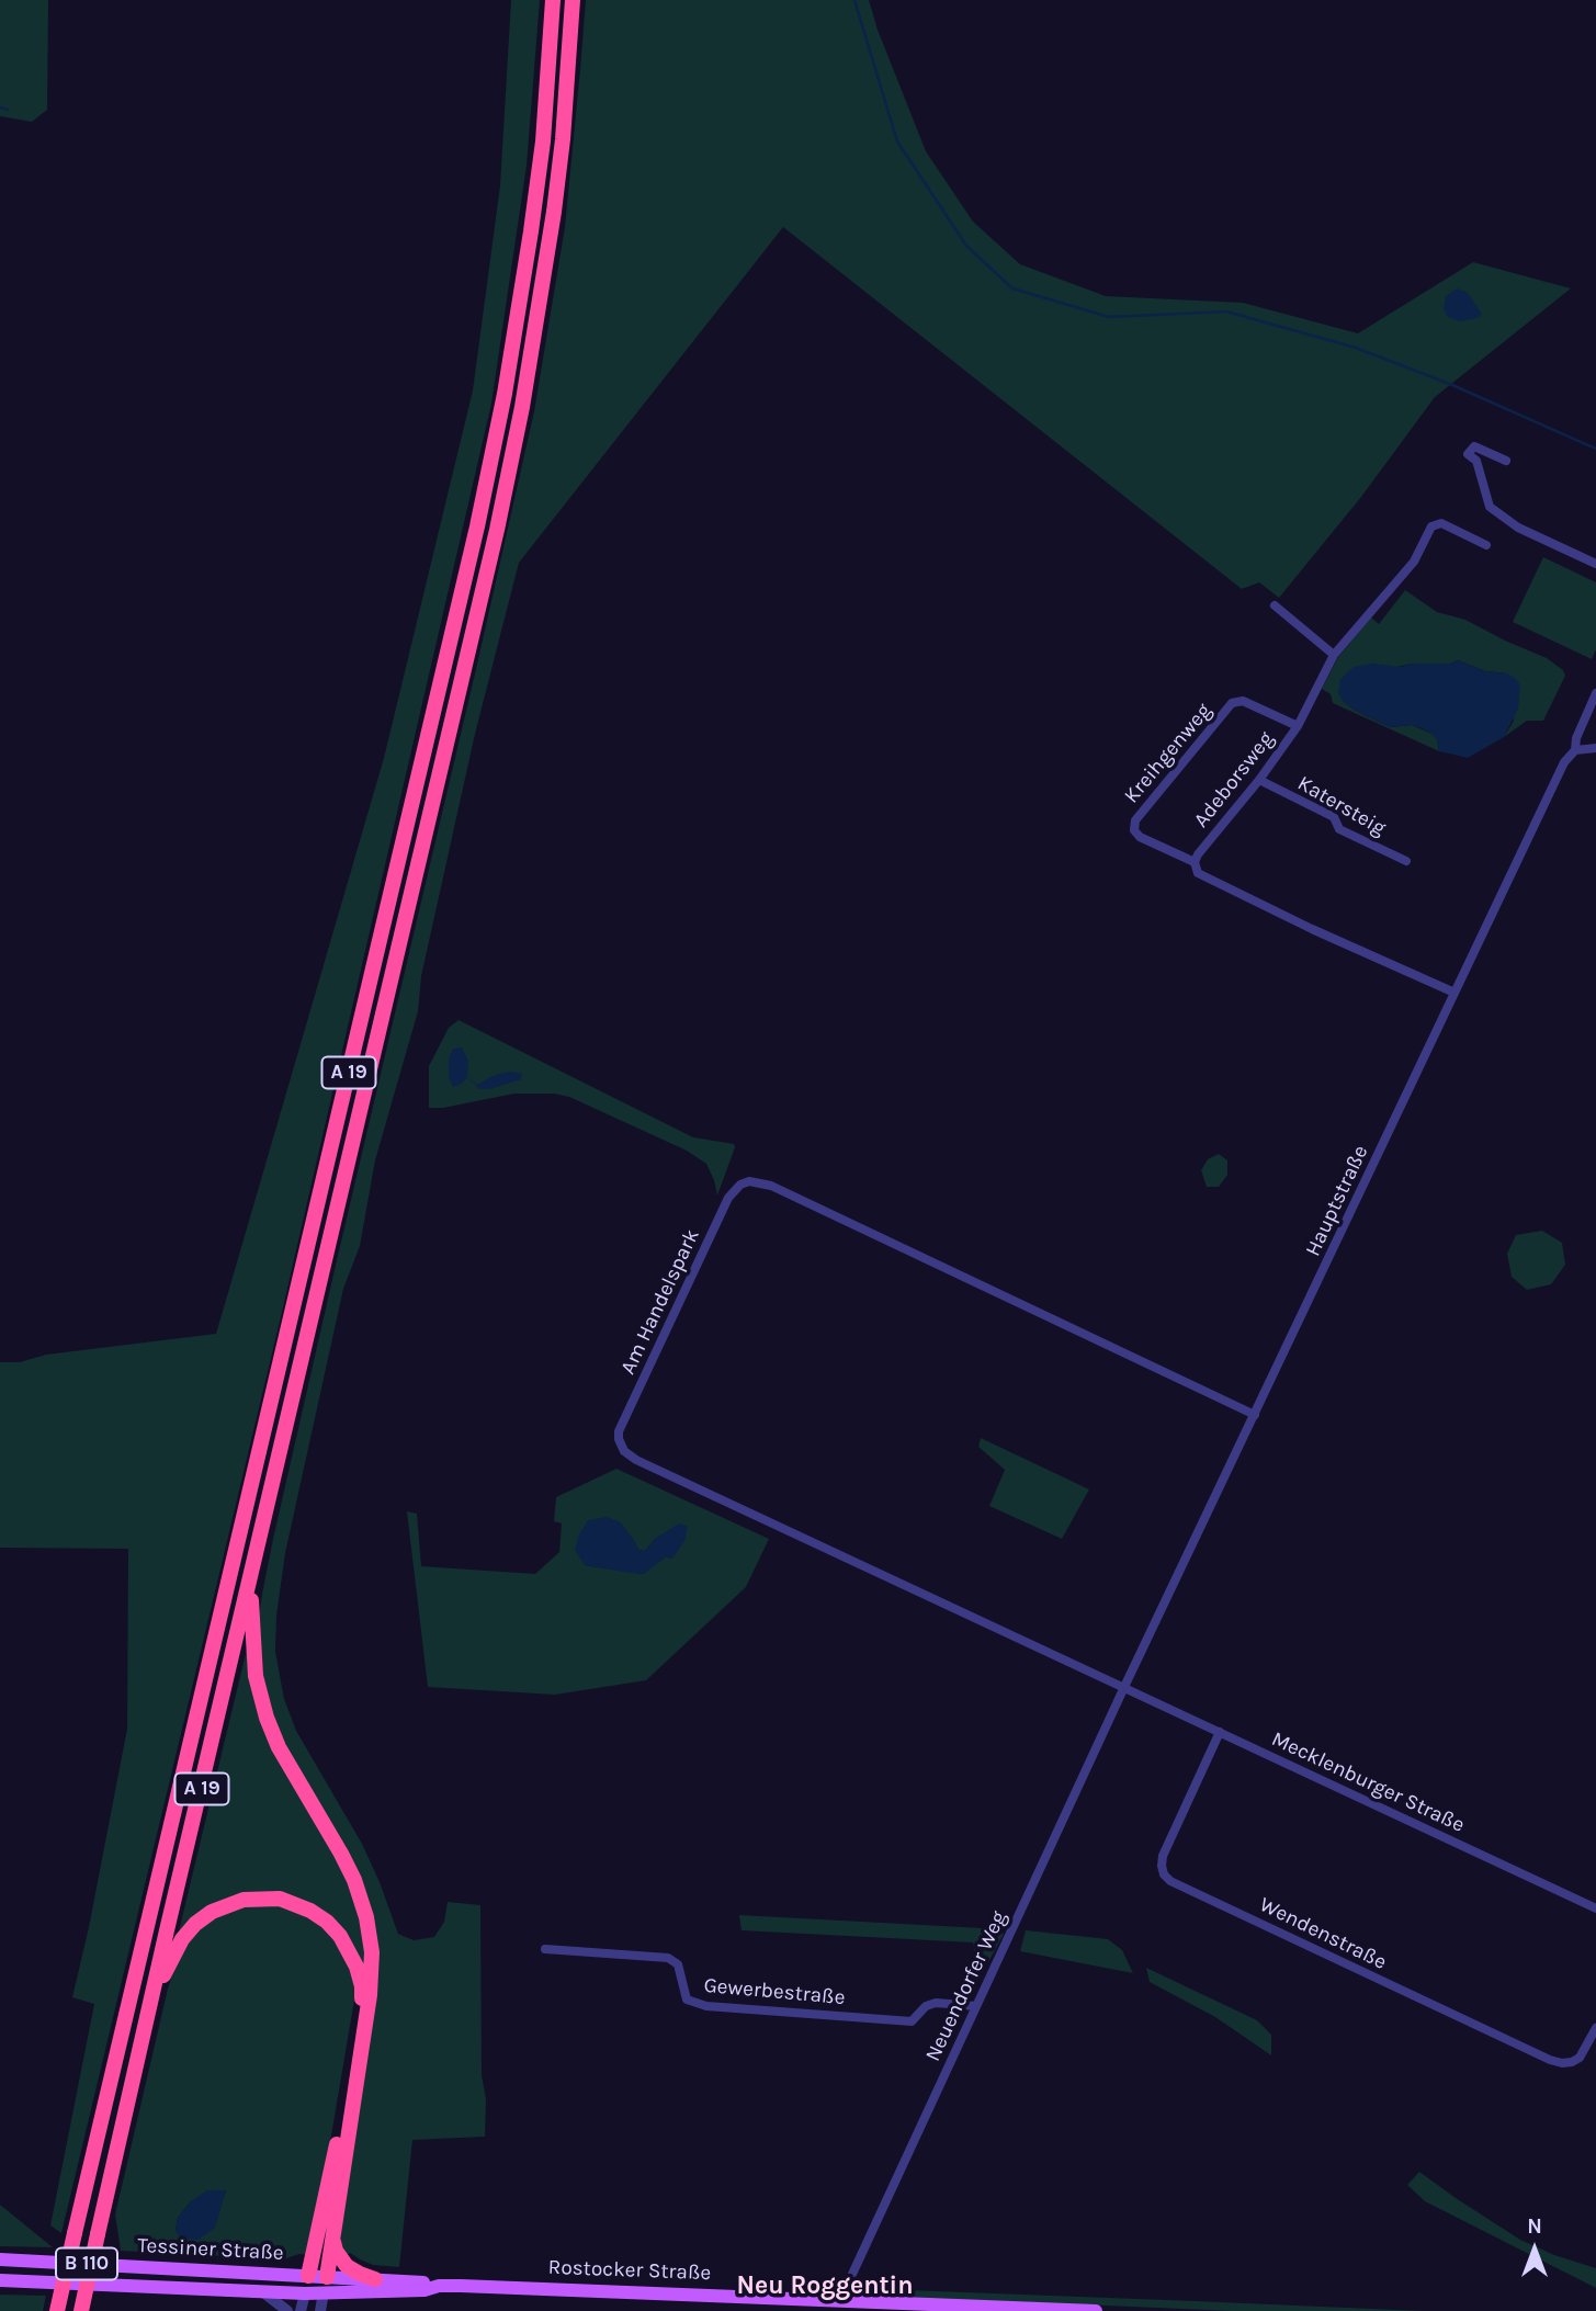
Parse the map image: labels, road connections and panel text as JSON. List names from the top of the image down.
{
  "streets": {
    "highway": ["A 19"],
    "main road": ["Tessiner Straße", "B 110", "Rostocker Straße"],
    "street": [
      "Kreihgenweg",
      "Adeborsweg",
      "Katersteig",
      "Hauptstraße",
      "Am Handelspark",
      "Mecklenburger Straße",
      "Wendenstraße",
      "Neuendorfer Weg",
      "Gewerbestraße"
    ]
  },
  "crossings": [
    ["Kreihgenweg", "Adeborsweg"],
    ["Adeborsweg", "Katersteig"],
    ["Hauptstraße", "Am Handelspark"],
    ["Hauptstraße", "Mecklenburger Straße"],
    ["Hauptstraße", "Neuendorfer Weg"],
    ["Am Handelspark", "Mecklenburger Straße"],
    ["Am Handelspark", "Neuendorfer Weg"],
    ["Mecklenburger Straße", "Wendenstraße"],
    ["Mecklenburger Straße", "Neuendorfer Weg"],
    ["Neuendorfer Weg", "Gewerbestraße"],
    ["Neuendorfer Weg", "Rostocker Straße"],
    ["Tessiner Straße", "Rostocker Straße"]
  ],
  "districts": ["Neu Roggentin"],
  "north": "top"
}
